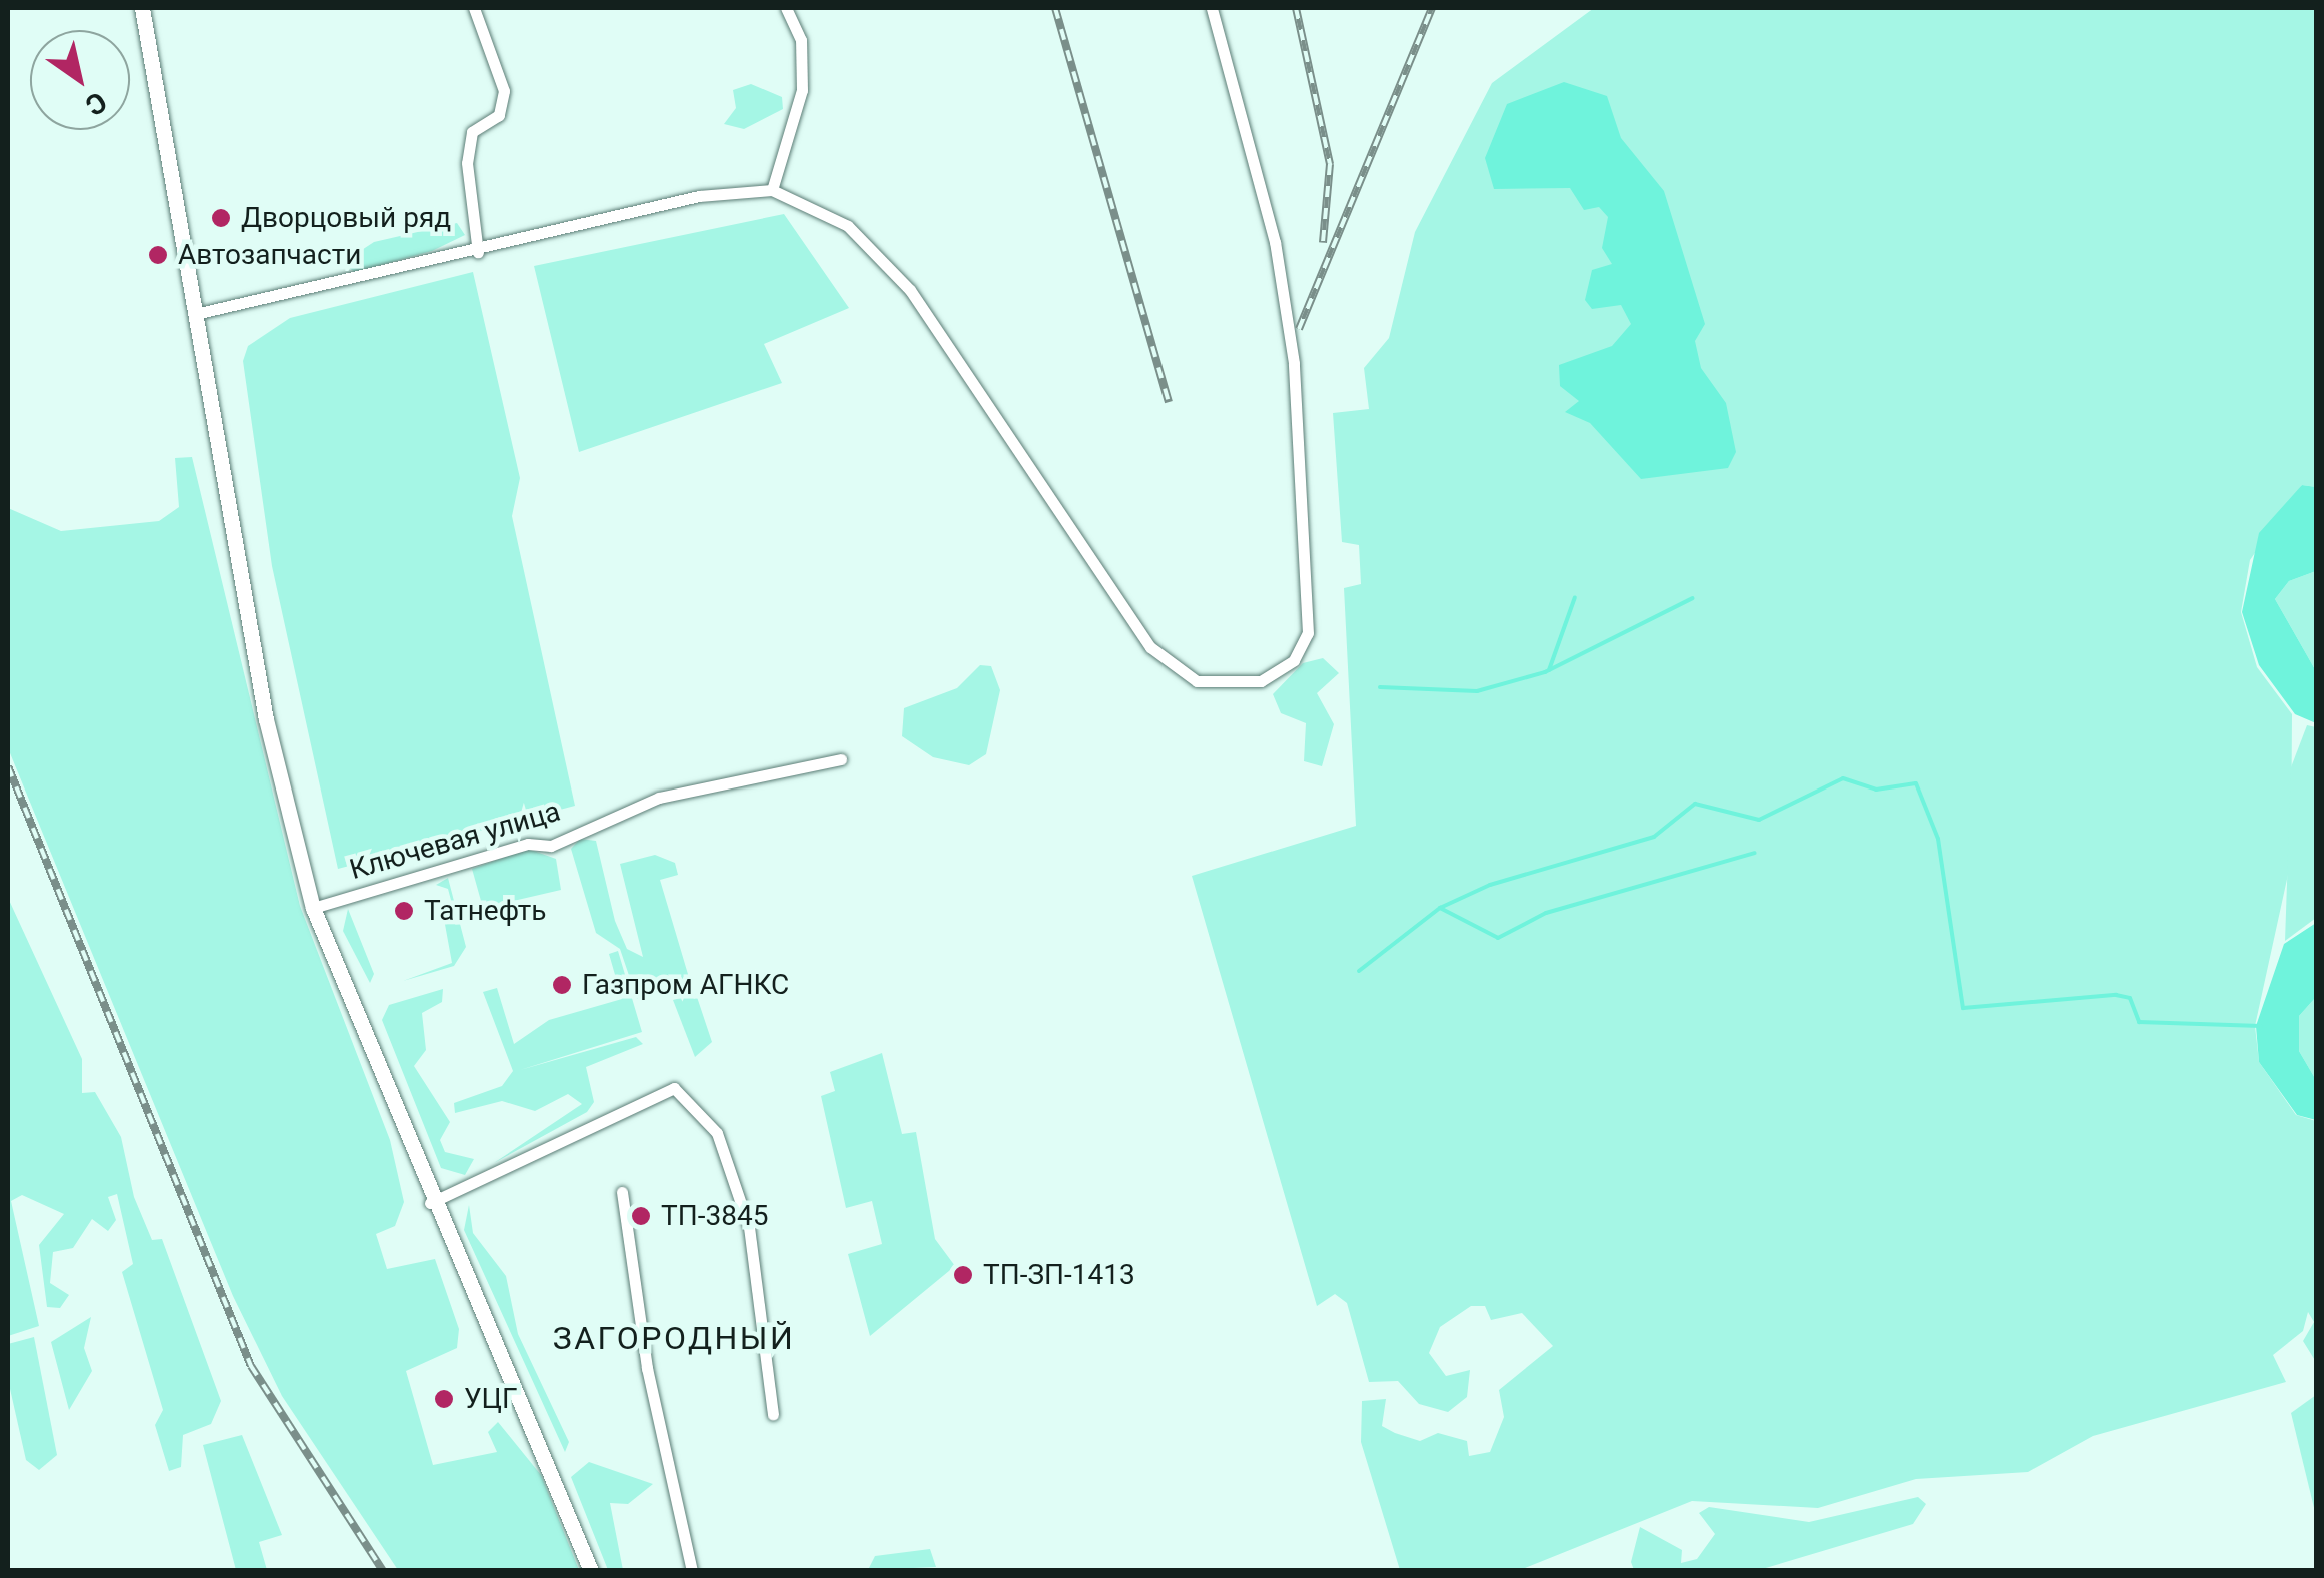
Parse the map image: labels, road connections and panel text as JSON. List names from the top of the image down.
{
  "streets": {
    "street": ["Ключевая улица"]
  },
  "districts": ["ЗАГОРОДНЫЙ"],
  "places": [
    "Дворцовый ряд",
    "Автозапчасти",
    "Татнефть",
    "Газпром АГНКС",
    "ТП-3845",
    "ТП-ЗП-1413",
    "УЦГ"
  ],
  "north": "bottom right"
}
